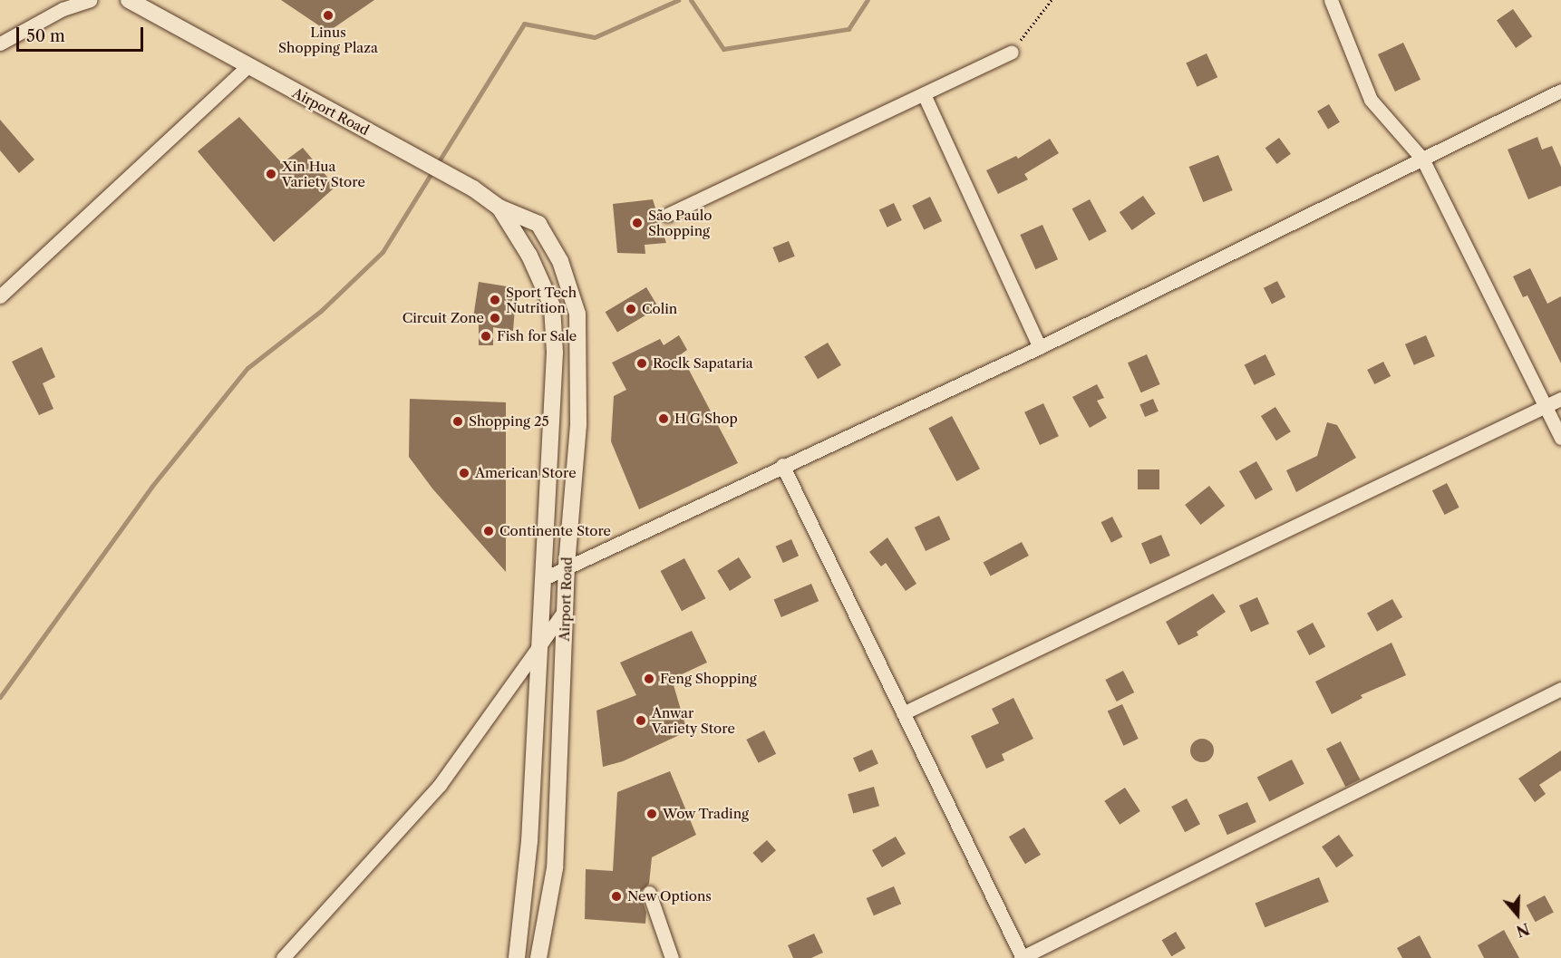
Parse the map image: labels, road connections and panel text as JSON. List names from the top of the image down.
{
  "streets": {
    "street": ["Airport Road"]
  },
  "places": [
    "Linus Shopping Plaza",
    "Xin Hua Variety Store",
    "São Paulo Shopping",
    "Sport Tech Nutrition",
    "Colin",
    "Circuit Zone",
    "Fish for Sale",
    "Roclk Sapataria",
    "H G Shop",
    "Shopping 25",
    "American Store",
    "Continente Store",
    "Feng Shopping",
    "Anwar Variety Store",
    "Wow Trading",
    "New Options"
  ],
  "scale_bar": "50 m",
  "north": "bottom"
}
